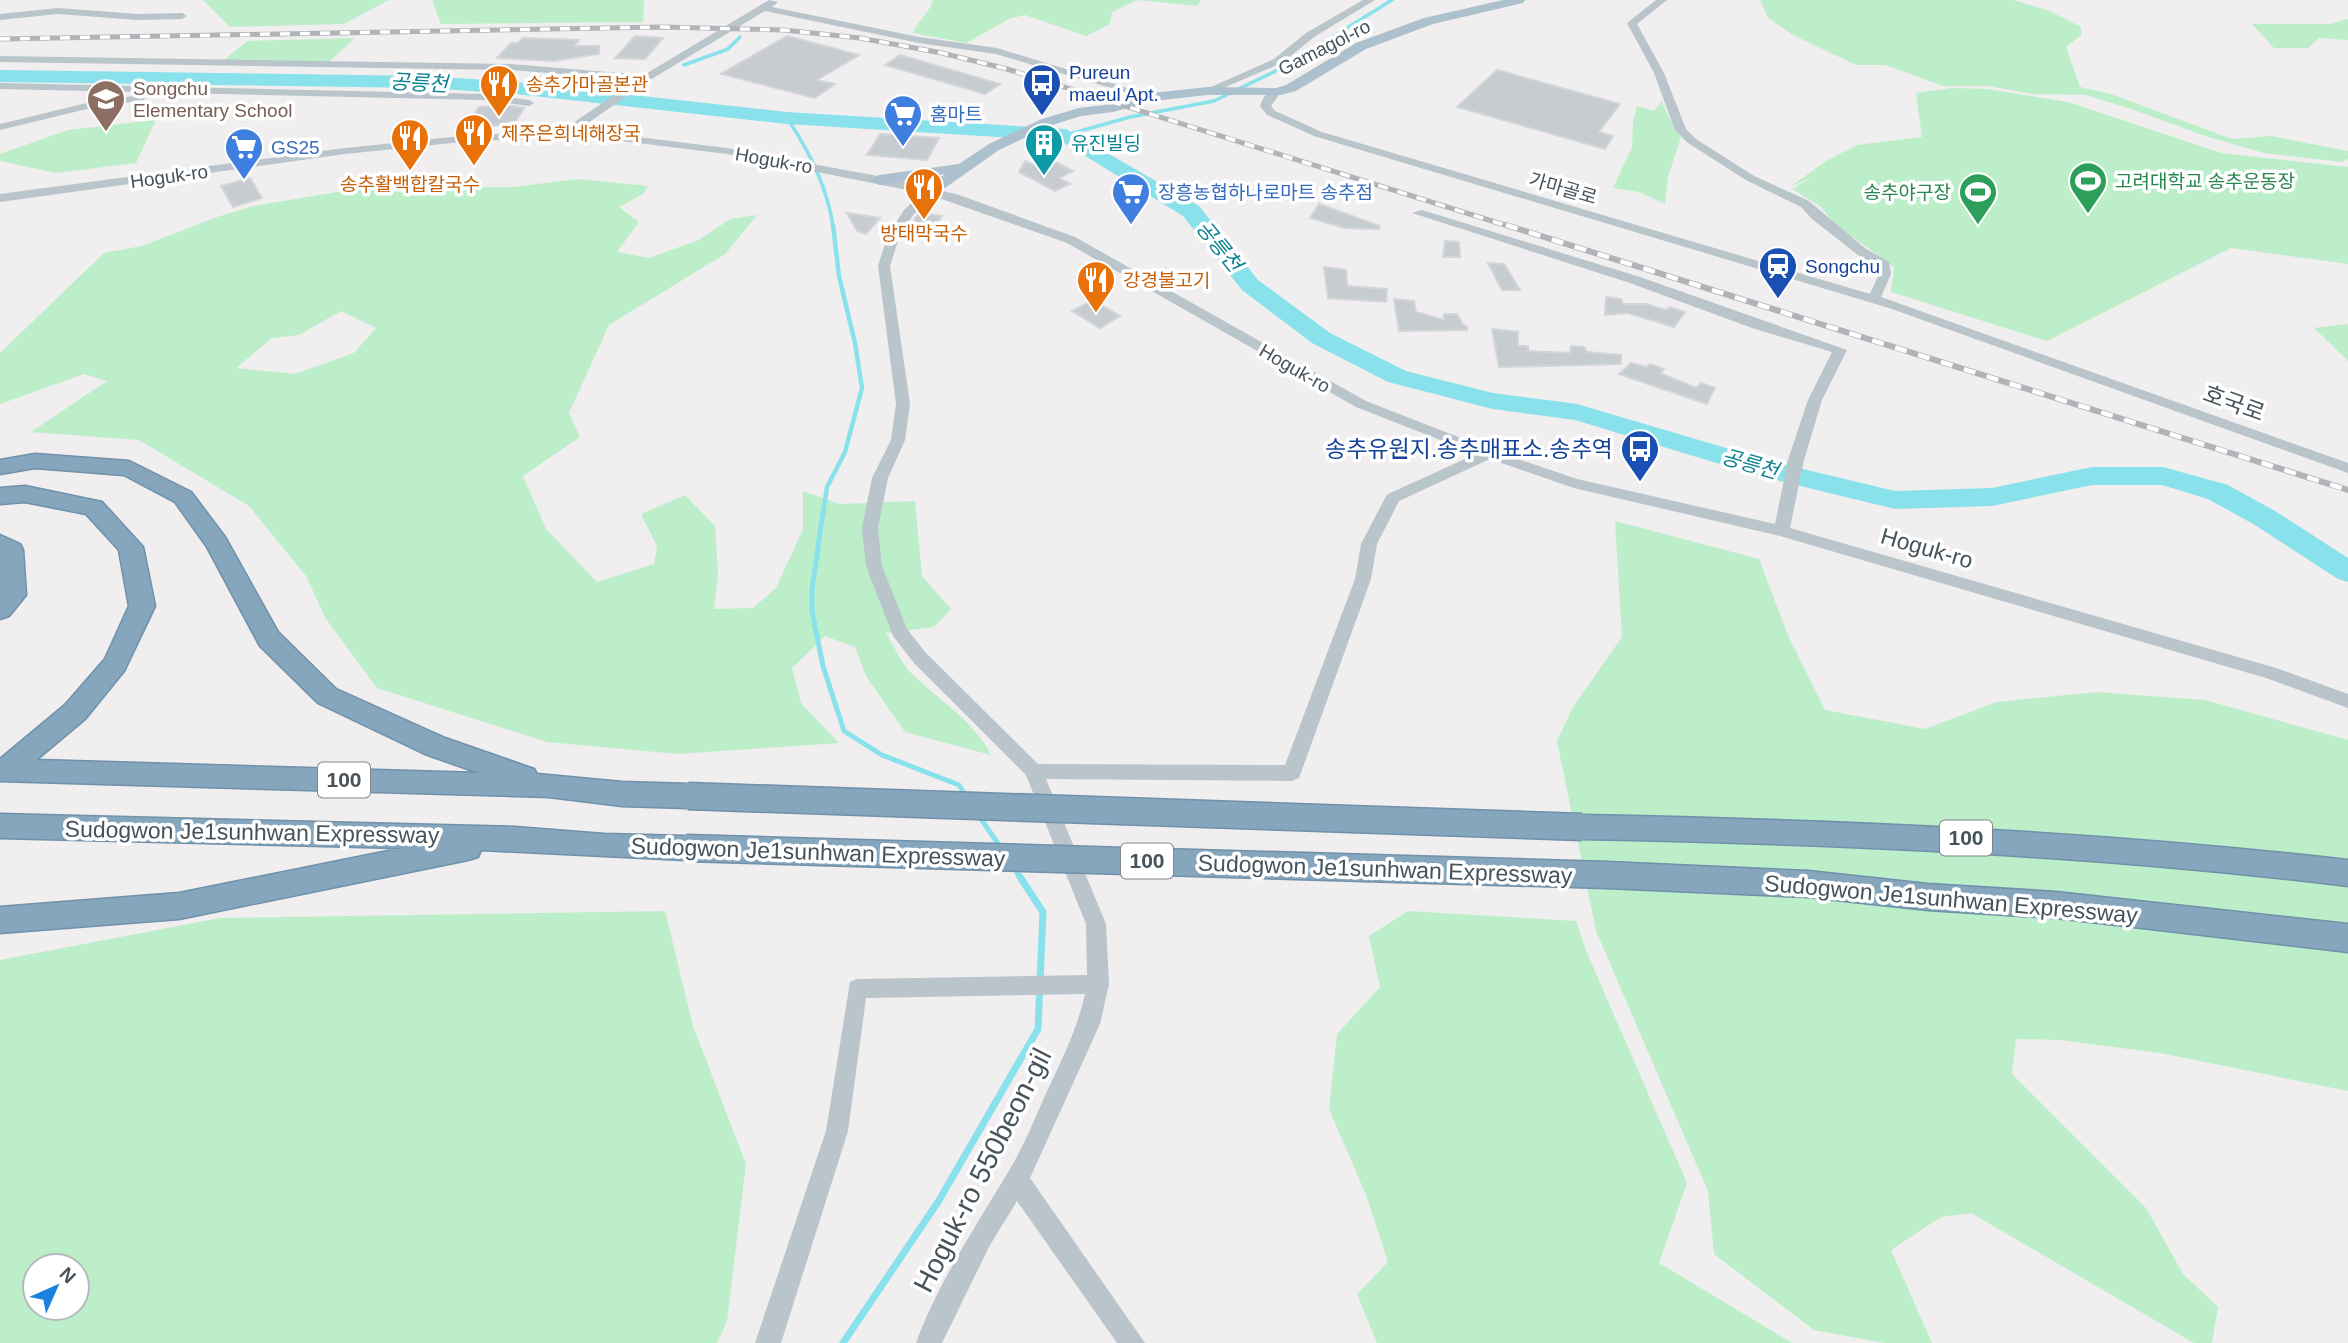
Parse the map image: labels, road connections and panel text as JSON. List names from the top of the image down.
{
  "streets": {
    "highway": ["100", "Sudogwon Je1sunhwan Expressway"],
    "main road": ["Gamagol-ro"],
    "street": [
      "Hoguk-ro",
      "가마골로",
      "호국로",
      "Hoguk-ro 550beon-gil"
    ]
  },
  "crossings": [
    ["Gamagol-ro", "가마골로"],
    ["Hoguk-ro", "Hoguk-ro 550beon-gil"],
    ["가마골로", "호국로"]
  ],
  "water": ["공릉천"],
  "places": {
    "bus stop": ["Pureun maeul Apt.", "송추유원지.송추매표소.송추역"],
    "restaurant": [
      "송추가마골본관",
      "제주은희네해장국",
      "송추활백합칼국수",
      "방태막국수",
      "강경불고기"
    ],
    "school or university": ["Songchu Elementary School"],
    "supermarket": ["홈마트", "GS25", "장흥농협하나로마트 송추점"],
    "building": ["유진빌딩"],
    "sports": ["고려대학교 송추운동장", "송추야구장"],
    "station": ["Songchu"]
  },
  "north": "top right"
}
